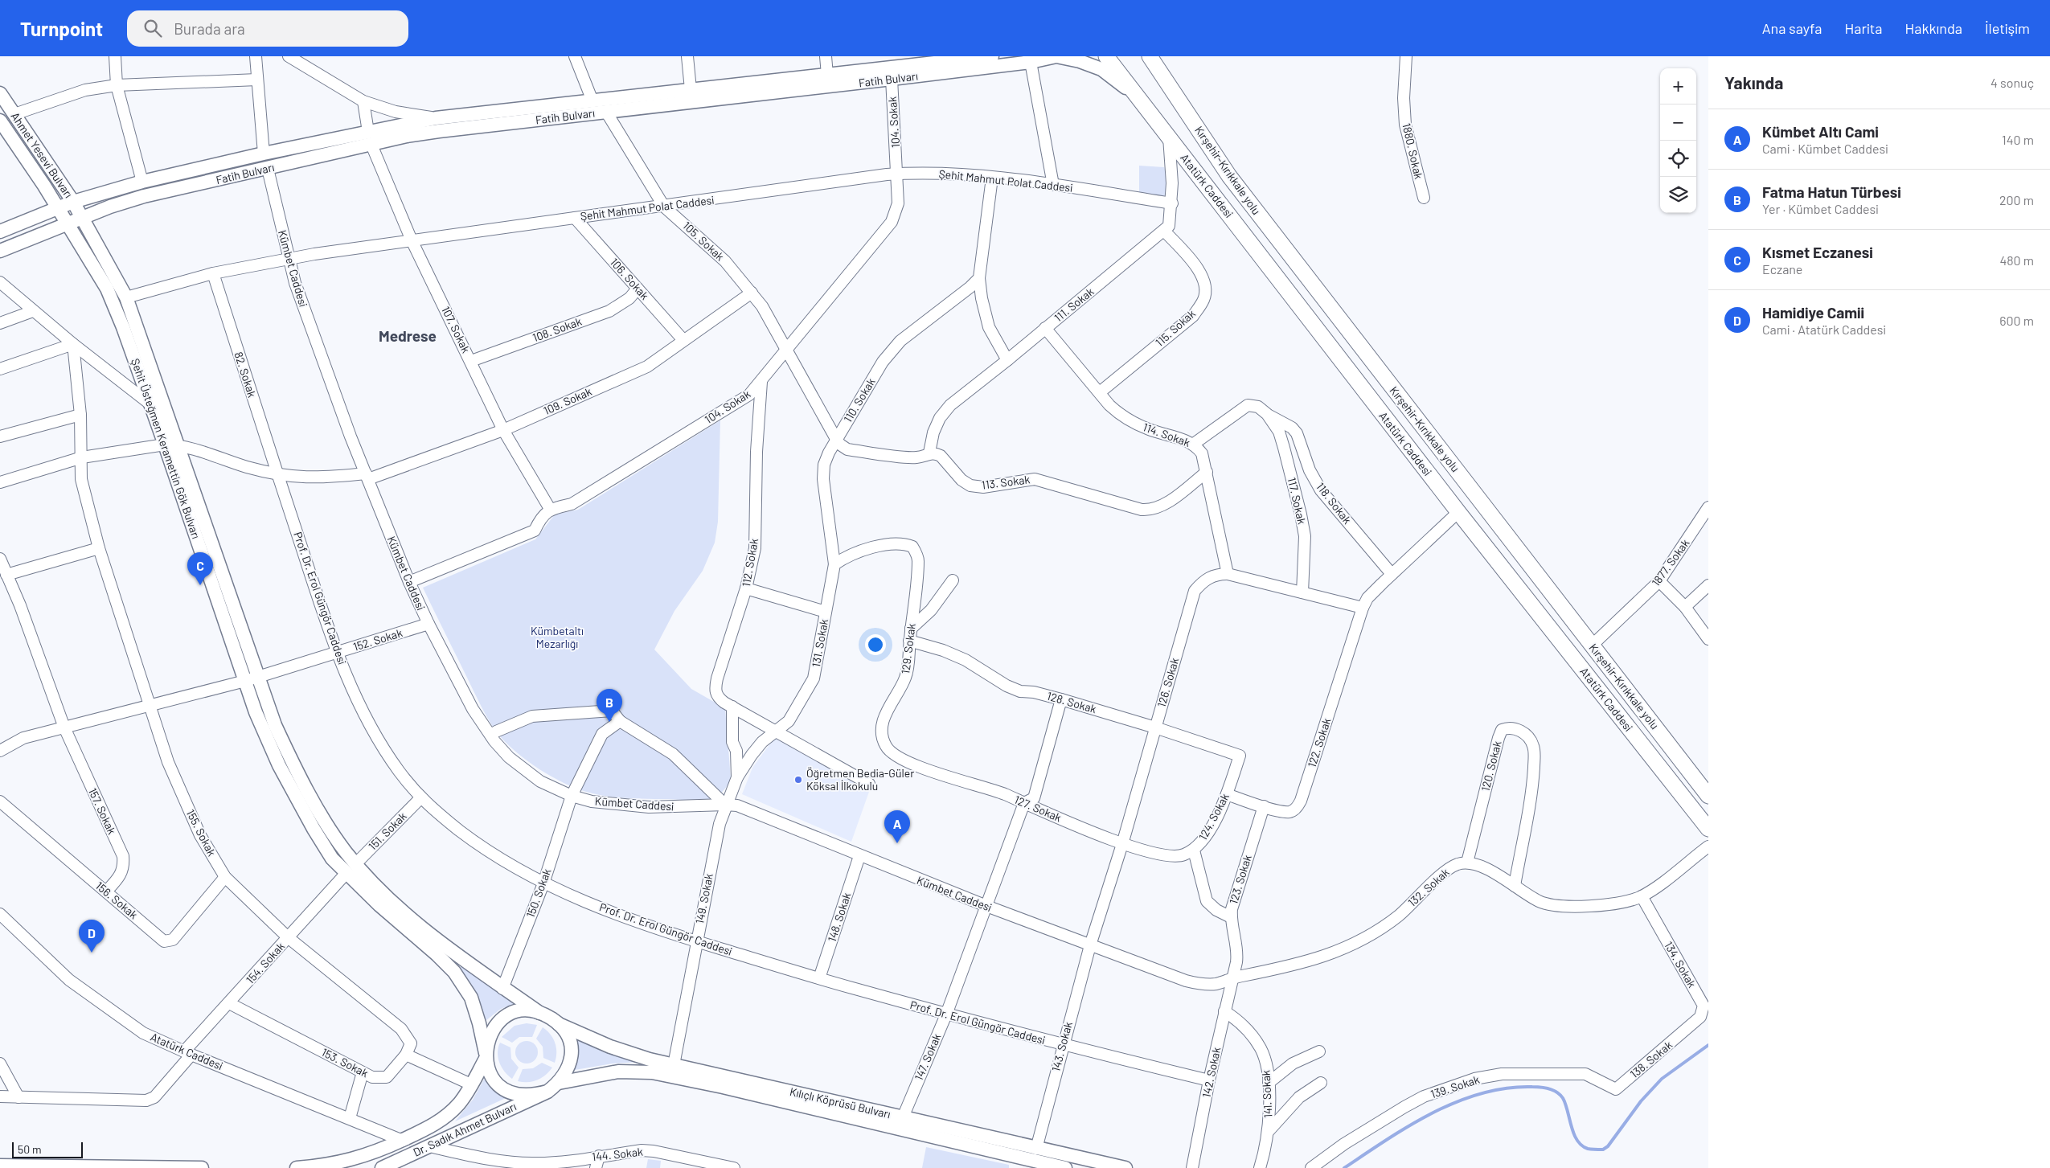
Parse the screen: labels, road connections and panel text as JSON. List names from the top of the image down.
{
  "streets": {
    "highway": ["Kırşehir-Kırıkkale yolu", "Atatürk Caddesi"],
    "main road": [
      "Fatih Bulvarı",
      "Ahmet Yesevi Bulvarı",
      "Şehit Üsteğmen Keramettin Gök Bulvarı",
      "Kılıçlı Köprüsü Bulvarı",
      "Dr. Sadık Ahmet Bulvarı"
    ],
    "street": [
      "104. Sokak",
      "1880. Sokak",
      "Şehit Mahmut Polat Caddesi",
      "105. Sokak",
      "Kümbet Caddesi",
      "106. Sokak",
      "111. Sokak",
      "115. Sokak",
      "107. Sokak",
      "108. Sokak",
      "82. Sokak",
      "110. Sokak",
      "109. Sokak",
      "114. Sokak",
      "113. Sokak",
      "117. Sokak",
      "118. Sokak",
      "112. Sokak",
      "1877. Sokak",
      "Prof. Dr. Erol Güngör Caddesi",
      "152. Sokak",
      "131. Sokak",
      "129. Sokak",
      "126. Sokak",
      "128. Sokak",
      "122. Sokak",
      "120. Sokak",
      "127. Sokak",
      "157. Sokak",
      "124. Sokak",
      "151. Sokak",
      "155. Sokak",
      "123. Sokak",
      "132. Sokak",
      "150. Sokak",
      "149. Sokak",
      "156. Sokak",
      "148. Sokak",
      "154. Sokak",
      "134. Sokak",
      "143. Sokak",
      "147. Sokak",
      "138. Sokak",
      "153. Sokak",
      "142. Sokak",
      "139. Sokak",
      "141. Sokak",
      "144. Sokak"
    ]
  },
  "crossings": [
    ["Fatih Bulvarı", "104. Sokak"],
    ["Fatih Bulvarı", "Ahmet Yesevi Bulvarı"],
    ["Fatih Bulvarı", "105. Sokak"],
    ["Fatih Bulvarı", "Kümbet Caddesi"],
    ["Fatih Bulvarı", "107. Sokak"],
    ["Fatih Bulvarı", "Şehit Üsteğmen Keramettin Gök Bulvarı"],
    ["104. Sokak", "Şehit Mahmut Polat Caddesi"],
    ["104. Sokak", "105. Sokak"],
    ["104. Sokak", "107. Sokak"],
    ["104. Sokak", "112. Sokak"],
    ["Ahmet Yesevi Bulvarı", "Şehit Üsteğmen Keramettin Gök Bulvarı"],
    ["Kırşehir-Kırıkkale yolu", "1877. Sokak"],
    ["Şehit Mahmut Polat Caddesi", "105. Sokak"],
    ["Şehit Mahmut Polat Caddesi", "Kümbet Caddesi"],
    ["Şehit Mahmut Polat Caddesi", "106. Sokak"],
    ["Şehit Mahmut Polat Caddesi", "107. Sokak"],
    ["Şehit Mahmut Polat Caddesi", "82. Sokak"],
    ["Şehit Mahmut Polat Caddesi", "Şehit Üsteğmen Keramettin Gök Bulvarı"],
    ["Atatürk Caddesi", "154. Sokak"],
    ["Atatürk Caddesi", "Dr. Sadık Ahmet Bulvarı"],
    ["105. Sokak", "109. Sokak"],
    ["Kümbet Caddesi", "109. Sokak"],
    ["Kümbet Caddesi", "152. Sokak"],
    ["Kümbet Caddesi", "126. Sokak"],
    ["Kümbet Caddesi", "123. Sokak"],
    ["Kümbet Caddesi", "132. Sokak"],
    ["Kümbet Caddesi", "150. Sokak"],
    ["Kümbet Caddesi", "149. Sokak"],
    ["Kümbet Caddesi", "148. Sokak"],
    ["Kümbet Caddesi", "143. Sokak"],
    ["Kümbet Caddesi", "147. Sokak"],
    ["Kümbet Caddesi", "142. Sokak"],
    ["106. Sokak", "108. Sokak"],
    ["106. Sokak", "109. Sokak"],
    ["111. Sokak", "115. Sokak"],
    ["111. Sokak", "114. Sokak"],
    ["111. Sokak", "113. Sokak"],
    ["115. Sokak", "114. Sokak"],
    ["107. Sokak", "108. Sokak"],
    ["107. Sokak", "109. Sokak"],
    ["82. Sokak", "109. Sokak"],
    ["82. Sokak", "Prof. Dr. Erol Güngör Caddesi"],
    ["110. Sokak", "131. Sokak"],
    ["110. Sokak", "129. Sokak"],
    ["109. Sokak", "Şehit Üsteğmen Keramettin Gök Bulvarı"],
    ["109. Sokak", "Prof. Dr. Erol Güngör Caddesi"],
    ["109. Sokak", "155. Sokak"],
    ["114. Sokak", "113. Sokak"],
    ["114. Sokak", "118. Sokak"],
    ["114. Sokak", "126. Sokak"],
    ["Şehit Üsteğmen Keramettin Gök Bulvarı", "152. Sokak"],
    ["Şehit Üsteğmen Keramettin Gök Bulvarı", "151. Sokak"],
    ["Şehit Üsteğmen Keramettin Gök Bulvarı", "150. Sokak"],
    ["Şehit Üsteğmen Keramettin Gök Bulvarı", "154. Sokak"],
    ["Şehit Üsteğmen Keramettin Gök Bulvarı", "Kılıçlı Köprüsü Bulvarı"],
    ["Şehit Üsteğmen Keramettin Gök Bulvarı", "Dr. Sadık Ahmet Bulvarı"],
    ["117. Sokak", "118. Sokak"],
    ["117. Sokak", "126. Sokak"],
    ["112. Sokak", "131. Sokak"],
    ["Prof. Dr. Erol Güngör Caddesi", "152. Sokak"],
    ["Prof. Dr. Erol Güngör Caddesi", "151. Sokak"],
    ["Prof. Dr. Erol Güngör Caddesi", "150. Sokak"],
    ["Prof. Dr. Erol Güngör Caddesi", "149. Sokak"],
    ["Prof. Dr. Erol Güngör Caddesi", "148. Sokak"],
    ["Prof. Dr. Erol Güngör Caddesi", "143. Sokak"],
    ["Prof. Dr. Erol Güngör Caddesi", "147. Sokak"],
    ["Prof. Dr. Erol Güngör Caddesi", "142. Sokak"],
    ["152. Sokak", "157. Sokak"],
    ["152. Sokak", "155. Sokak"],
    ["131. Sokak", "129. Sokak"],
    ["129. Sokak", "128. Sokak"],
    ["129. Sokak", "127. Sokak"],
    ["126. Sokak", "128. Sokak"],
    ["126. Sokak", "122. Sokak"],
    ["126. Sokak", "127. Sokak"],
    ["126. Sokak", "124. Sokak"],
    ["126. Sokak", "143. Sokak"],
    ["128. Sokak", "124. Sokak"],
    ["122. Sokak", "124. Sokak"],
    ["122. Sokak", "123. Sokak"],
    ["120. Sokak", "132. Sokak"],
    ["127. Sokak", "124. Sokak"],
    ["157. Sokak", "156. Sokak"],
    ["155. Sokak", "156. Sokak"],
    ["155. Sokak", "154. Sokak"],
    ["123. Sokak", "132. Sokak"],
    ["123. Sokak", "142. Sokak"],
    ["132. Sokak", "142. Sokak"],
    ["149. Sokak", "Kılıçlı Köprüsü Bulvarı"],
    ["154. Sokak", "153. Sokak"],
    ["134. Sokak", "138. Sokak"],
    ["143. Sokak", "Kılıçlı Köprüsü Bulvarı"],
    ["147. Sokak", "Kılıçlı Köprüsü Bulvarı"],
    ["138. Sokak", "139. Sokak"],
    ["142. Sokak", "141. Sokak"],
    ["Kılıçlı Köprüsü Bulvarı", "Dr. Sadık Ahmet Bulvarı"],
    ["Dr. Sadık Ahmet Bulvarı", "144. Sokak"]
  ],
  "districts": ["Medrese"],
  "parks": ["Kümbetaltı Mezarlığı"],
  "places": ["Öğretmen Bedia-Güler Köksal İlkokulu"],
  "scale_bar": "50 m",
  "page": {
    "header": "Turnpoint",
    "search": "Burada ara",
    "nav": [
      "Ana sayfa",
      "Harita",
      "Hakkında",
      "İletişim"
    ],
    "heading": ["Yakında", "4 sonuç"],
    "map_buttons": ["+", "−"],
    "list": [
      {
        "mark": "A",
        "name": "Kümbet Altı Cami",
        "note": "Cami · Kümbet Caddesi",
        "value": "140 m"
      },
      {
        "mark": "B",
        "name": "Fatma Hatun Türbesi",
        "note": "Yer · Kümbet Caddesi",
        "value": "200 m"
      },
      {
        "mark": "C",
        "name": "Kısmet Eczanesi",
        "note": "Eczane",
        "value": "480 m"
      },
      {
        "mark": "D",
        "name": "Hamidiye Camii",
        "note": "Cami · Atatürk Caddesi",
        "value": "600 m"
      }
    ],
    "pins": [
      "C",
      "B",
      "A",
      "D"
    ],
    "scale": "50 m"
  }
}
